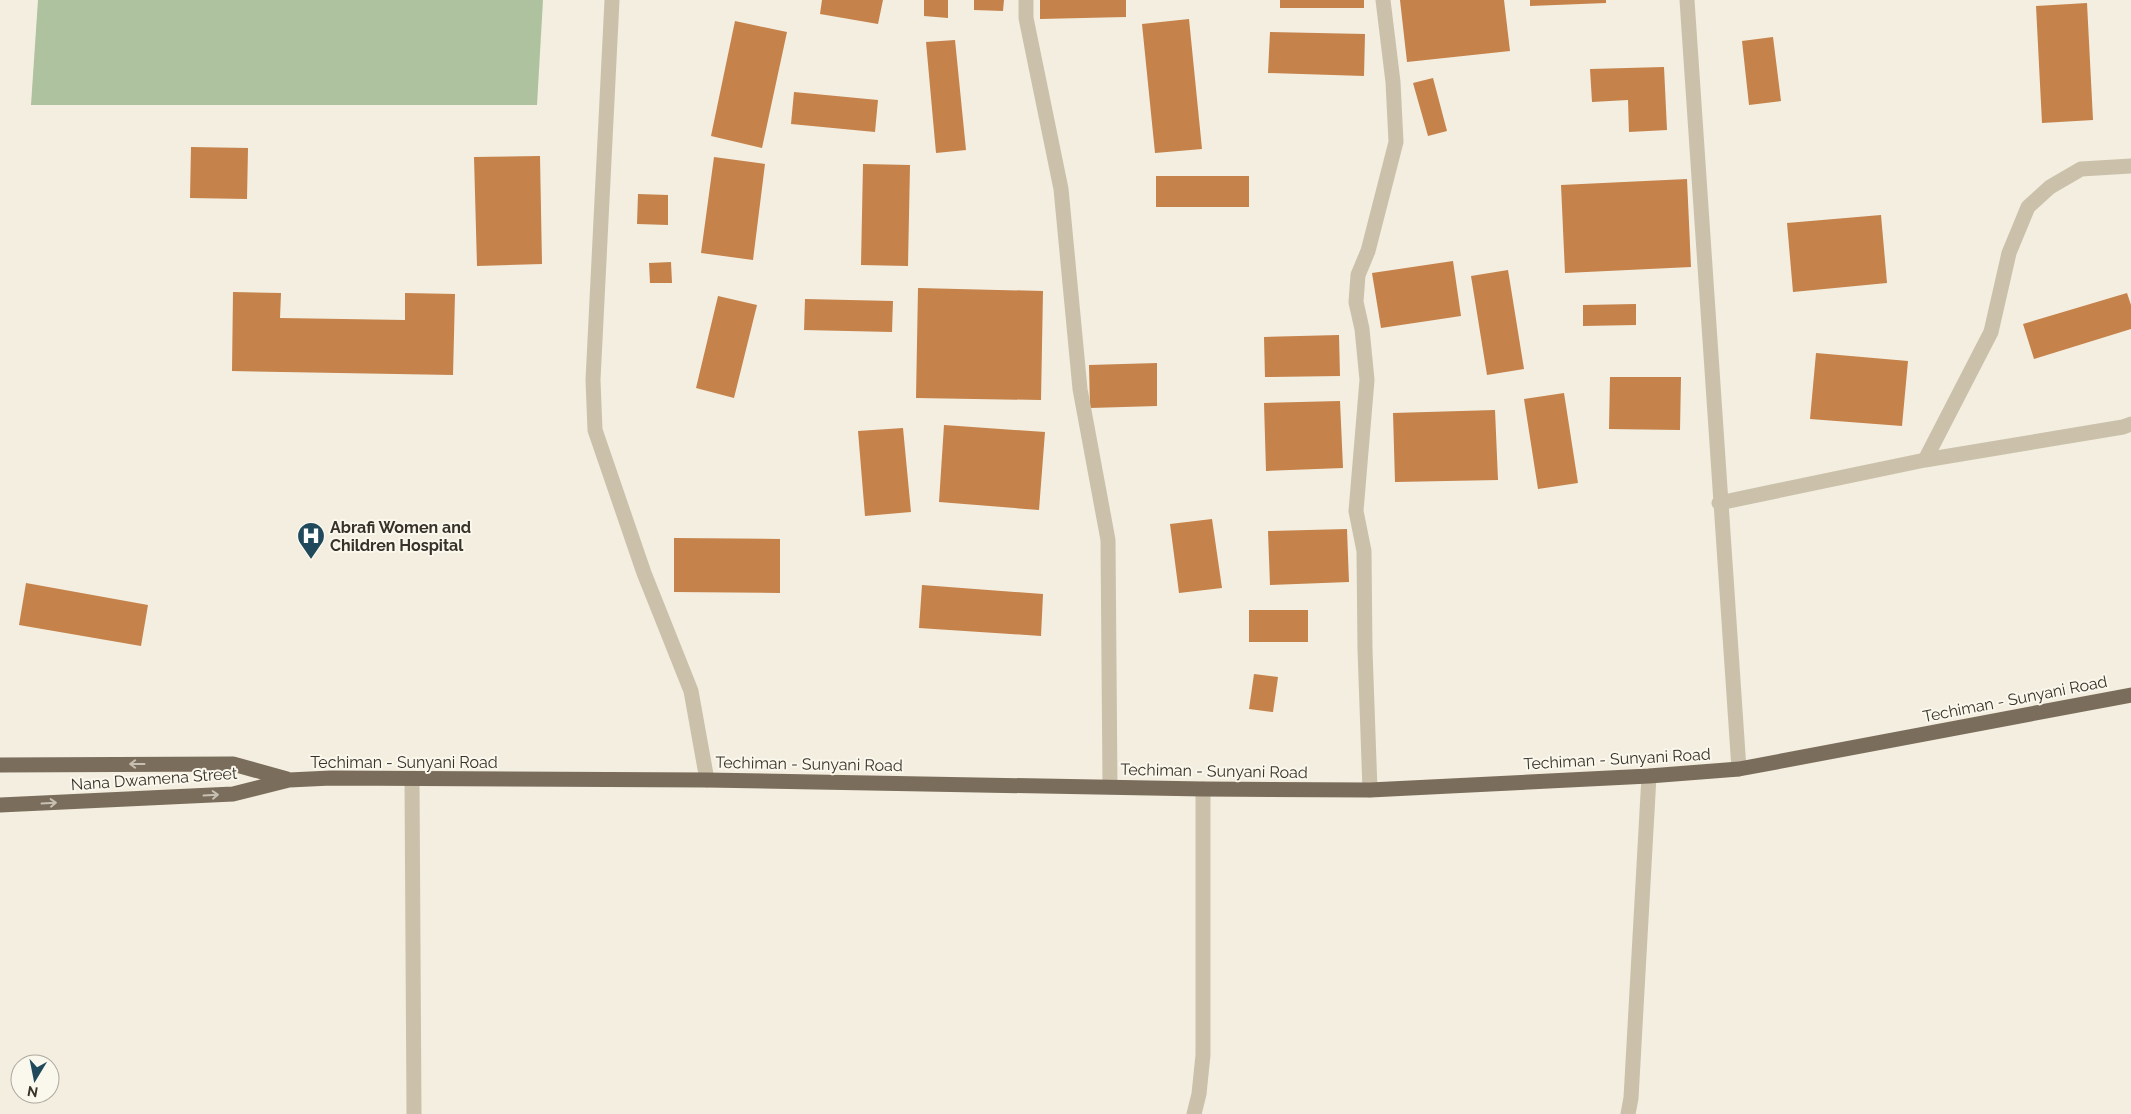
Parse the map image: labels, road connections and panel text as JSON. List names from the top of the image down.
{
  "streets": {
    "main road": ["Techiman - Sunyani Road", "Nana Dwamena Street"]
  },
  "crossings": [
    ["Techiman - Sunyani Road", "Nana Dwamena Street"]
  ],
  "places": {
    "hospital": ["Abrafi Women and Children Hospital"]
  },
  "north": "bottom"
}
